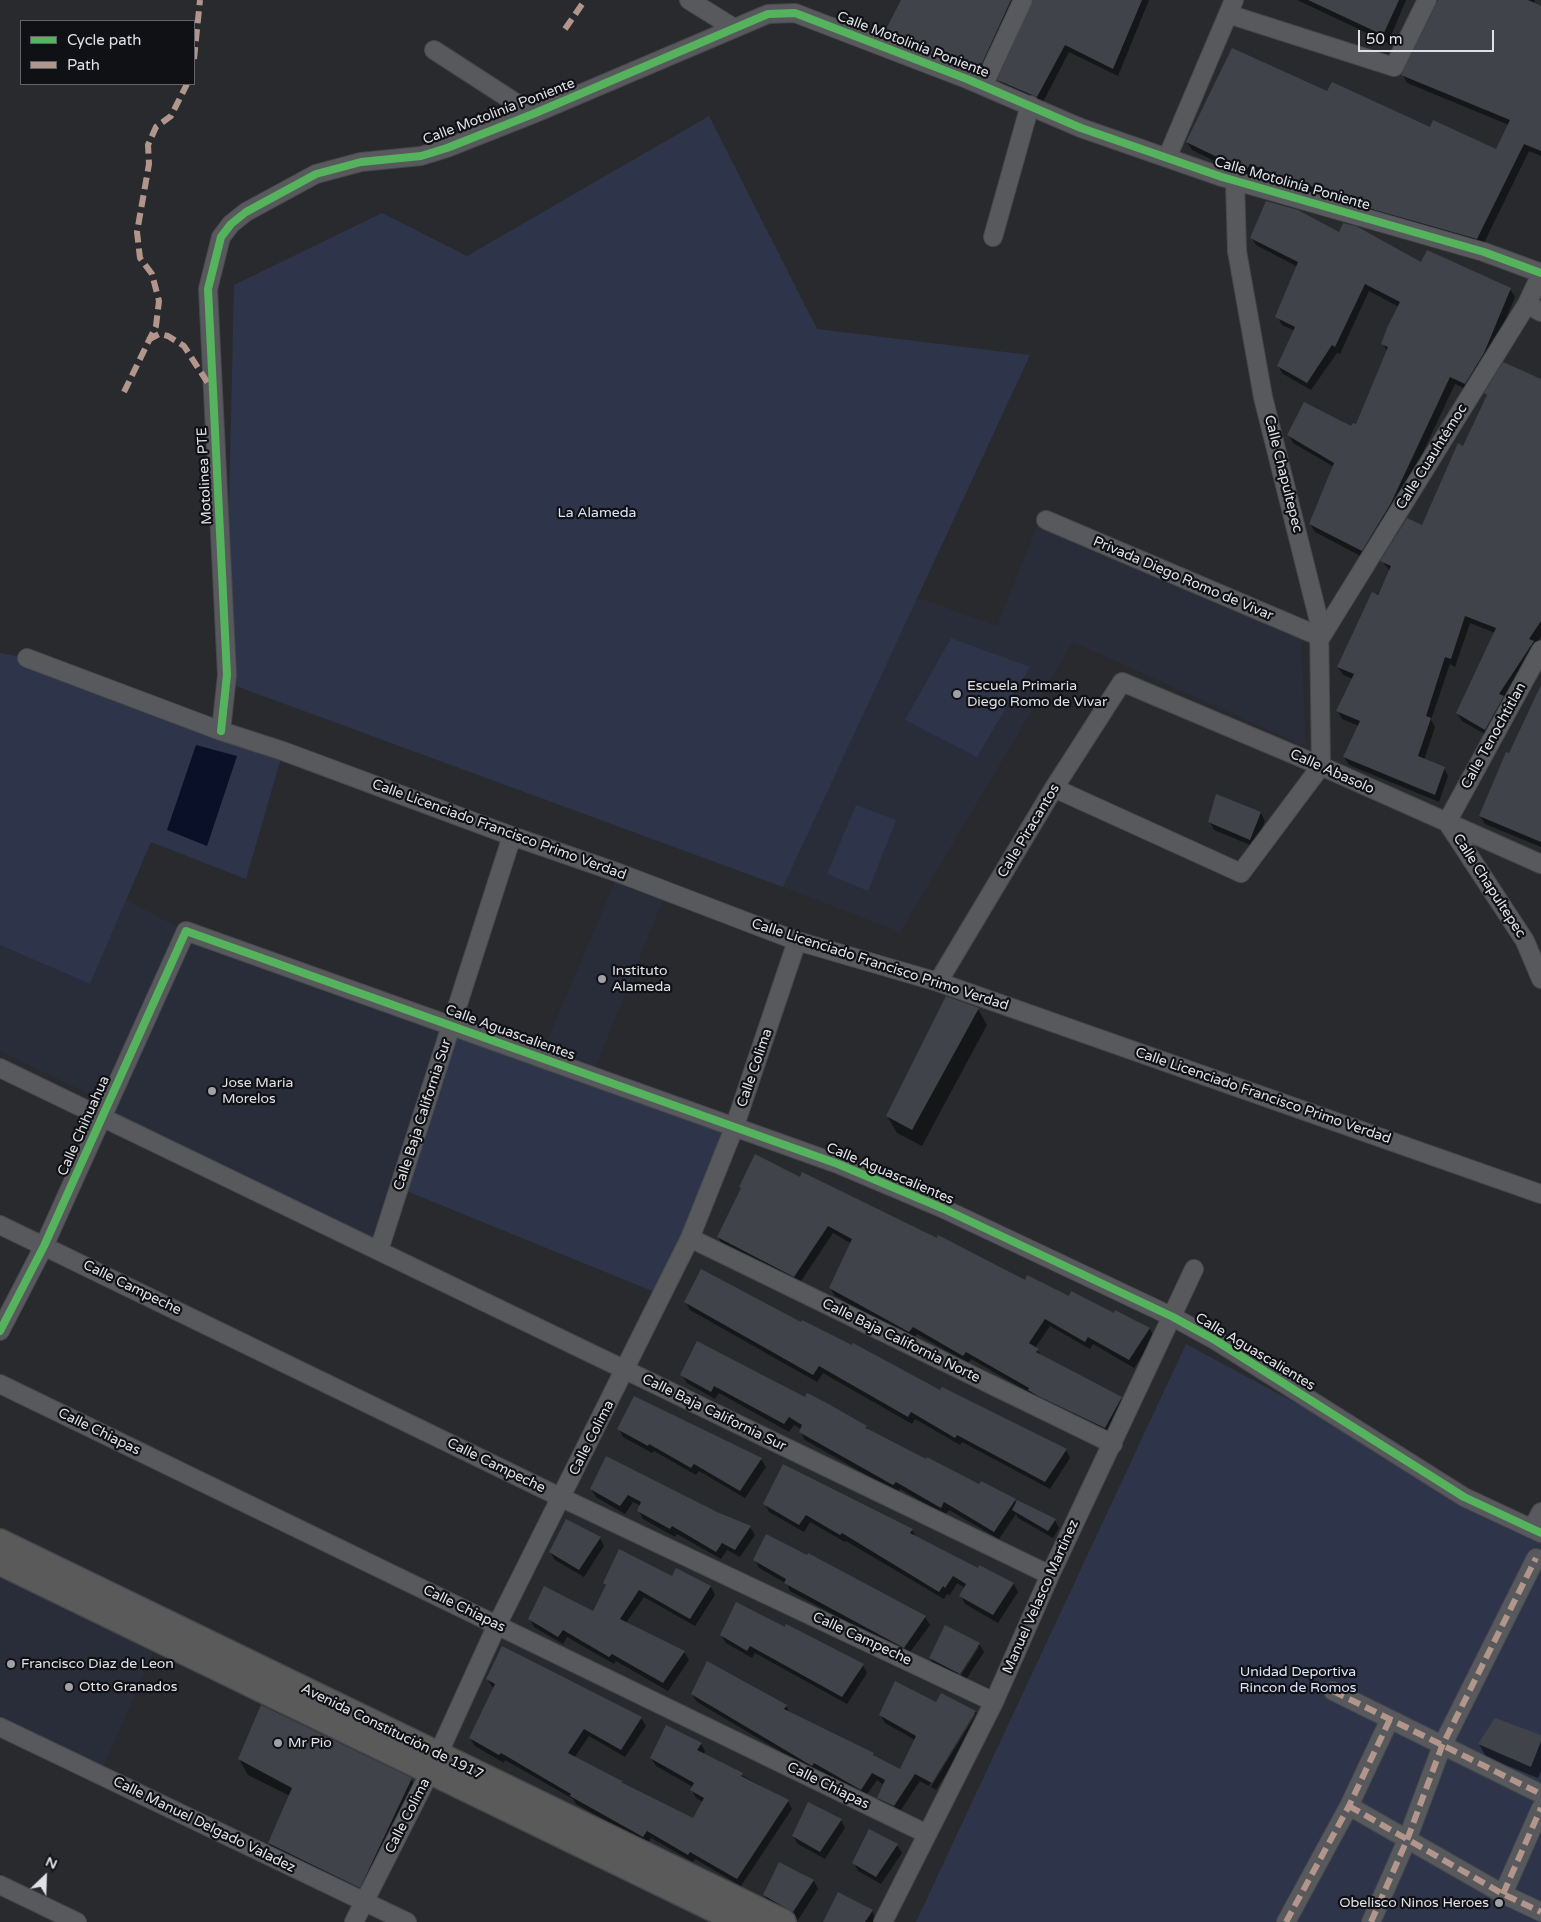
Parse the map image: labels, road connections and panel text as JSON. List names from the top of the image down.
{
  "streets": {
    "street": [
      "Calle Motolinía Poniente",
      "Calle Cuauhtémoc",
      "Calle Chapultepec",
      "Motolinea PTE",
      "Privada Diego Romo de Vivar",
      "Calle Tenochtitlan",
      "Calle Abasolo",
      "Calle Licenciado Francisco Primo Verdad",
      "Calle Piracantos",
      "Calle Aguascalientes",
      "Calle Colima",
      "Calle Baja California Sur",
      "Calle Chihuahua",
      "Calle Campeche",
      "Calle Baja California Norte",
      "Calle Chiapas",
      "Manuel Velasco Martínez",
      "Avenida Constitución de 1917",
      "Calle Manuel Delgado Valadez"
    ]
  },
  "crossings": [
    ["Calle Motolinía Poniente", "Calle Cuauhtémoc"],
    ["Calle Motolinía Poniente", "Calle Chapultepec"],
    ["Calle Motolinía Poniente", "Motolinea PTE"],
    ["Calle Cuauhtémoc", "Calle Chapultepec"],
    ["Calle Cuauhtémoc", "Privada Diego Romo de Vivar"],
    ["Calle Chapultepec", "Privada Diego Romo de Vivar"],
    ["Calle Chapultepec", "Calle Tenochtitlan"],
    ["Calle Chapultepec", "Calle Abasolo"],
    ["Motolinea PTE", "Calle Licenciado Francisco Primo Verdad"],
    ["Calle Tenochtitlan", "Calle Abasolo"],
    ["Calle Abasolo", "Calle Piracantos"],
    ["Calle Licenciado Francisco Primo Verdad", "Calle Piracantos"],
    ["Calle Licenciado Francisco Primo Verdad", "Calle Colima"],
    ["Calle Licenciado Francisco Primo Verdad", "Calle Baja California Sur"],
    ["Calle Aguascalientes", "Calle Colima"],
    ["Calle Aguascalientes", "Calle Baja California Sur"],
    ["Calle Aguascalientes", "Calle Chihuahua"],
    ["Calle Aguascalientes", "Manuel Velasco Martínez"],
    ["Calle Colima", "Calle Baja California Sur"],
    ["Calle Colima", "Calle Campeche"],
    ["Calle Colima", "Calle Baja California Norte"],
    ["Calle Colima", "Calle Chiapas"],
    ["Calle Colima", "Avenida Constitución de 1917"],
    ["Calle Colima", "Calle Manuel Delgado Valadez"],
    ["Calle Baja California Sur", "Calle Chihuahua"],
    ["Calle Baja California Sur", "Manuel Velasco Martínez"],
    ["Calle Chihuahua", "Calle Campeche"],
    ["Calle Campeche", "Manuel Velasco Martínez"],
    ["Calle Baja California Norte", "Manuel Velasco Martínez"],
    ["Calle Chiapas", "Manuel Velasco Martínez"]
  ],
  "parks": ["La Alameda", "Unidad Deportiva Rincon de Romos"],
  "places": [
    "Escuela Primaria Diego Romo de Vivar",
    "Instituto Alameda",
    "Jose Maria Morelos",
    "Francisco Diaz de Leon",
    "Otto Granados",
    "Mr Pio",
    "Obelisco Ninos Heroes"
  ],
  "legend": ["Cycle path", "Path"],
  "scale_bar": "50 m",
  "north": "top right"
}
